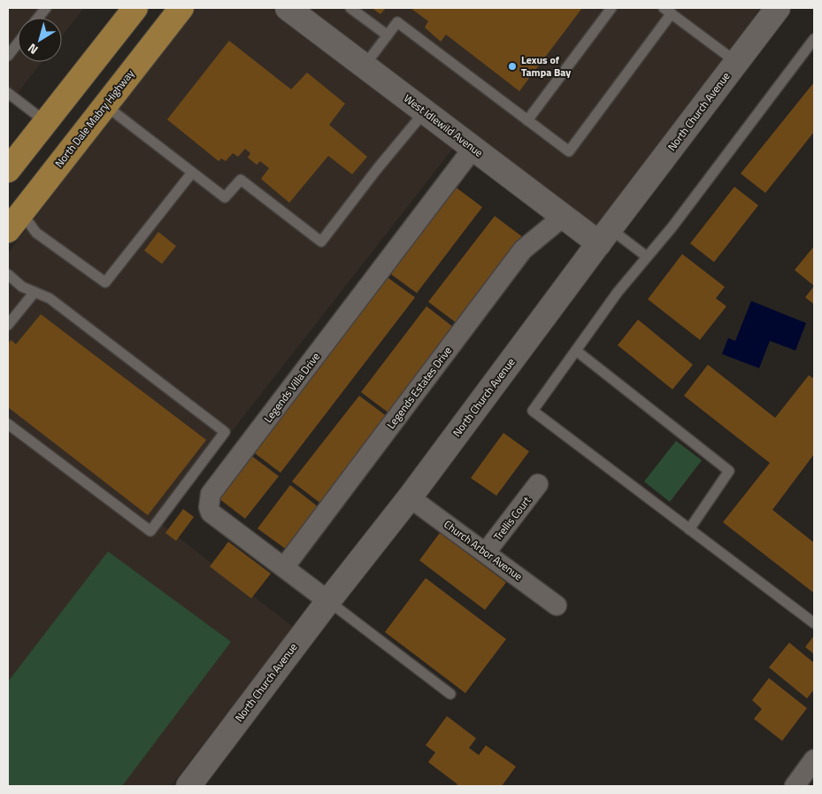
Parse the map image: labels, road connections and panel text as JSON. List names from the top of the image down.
{
  "streets": {
    "main road": ["North Dale Mabry Highway"],
    "street": [
      "North Church Avenue",
      "West Idlewild Avenue",
      "Legends Villa Drive",
      "Legends Estates Drive",
      "Trellis Court",
      "Church Arbor Avenue"
    ]
  },
  "crossings": [
    ["North Church Avenue", "West Idlewild Avenue"],
    ["North Church Avenue", "Legends Villa Drive"],
    ["North Church Avenue", "Church Arbor Avenue"],
    ["West Idlewild Avenue", "Legends Villa Drive"],
    ["West Idlewild Avenue", "Legends Estates Drive"],
    ["Legends Villa Drive", "Legends Estates Drive"],
    ["Trellis Court", "Church Arbor Avenue"]
  ],
  "places": ["Lexus of Tampa Bay"],
  "north": "bottom left"
}
